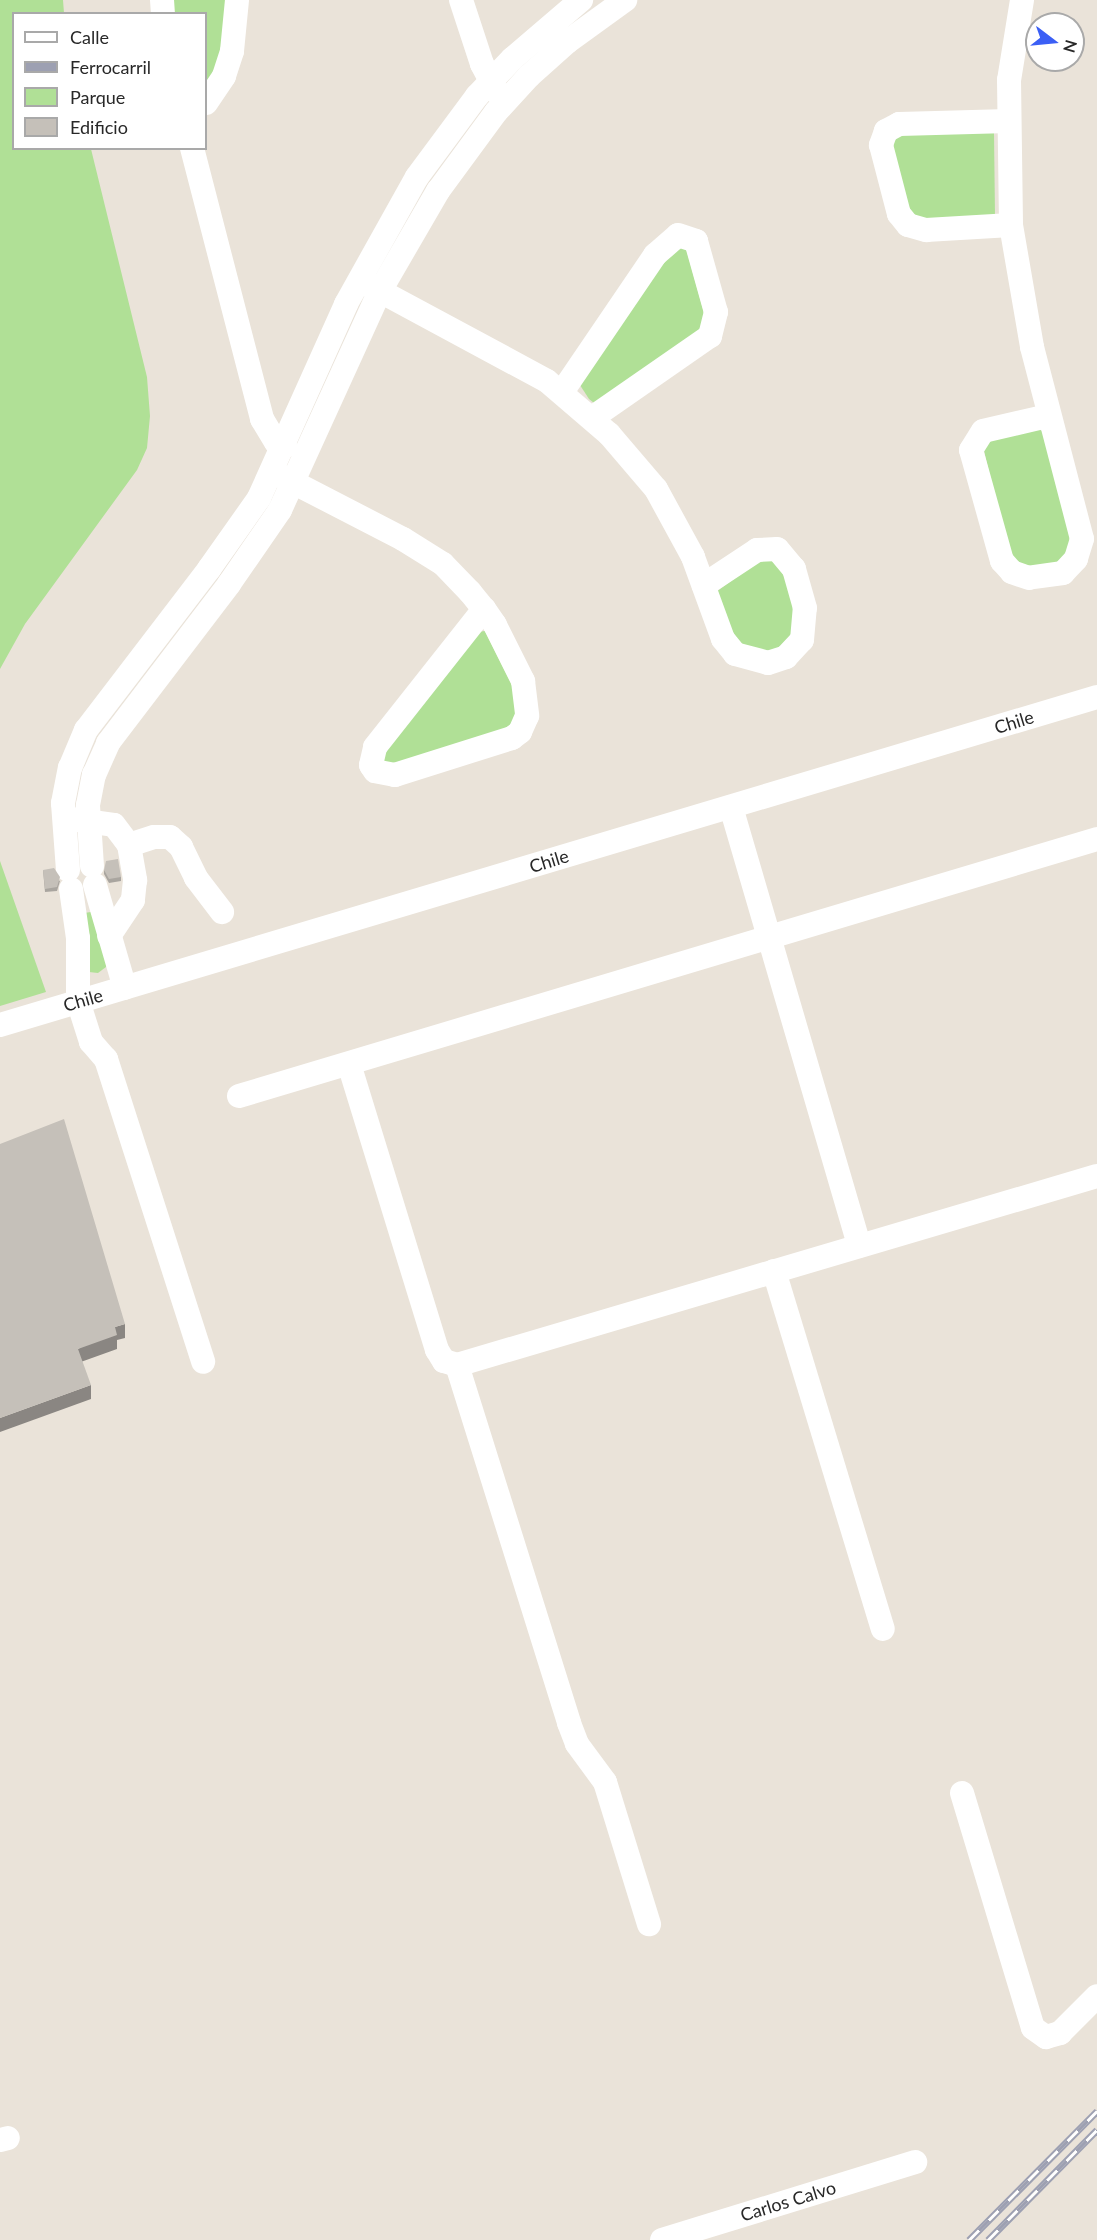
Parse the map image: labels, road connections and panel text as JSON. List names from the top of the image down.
{
  "streets": {
    "street": ["Chile", "Carlos Calvo"]
  },
  "legend": [
    "Calle",
    "Ferrocarril",
    "Parque",
    "Edificio"
  ],
  "north": "right"
}
